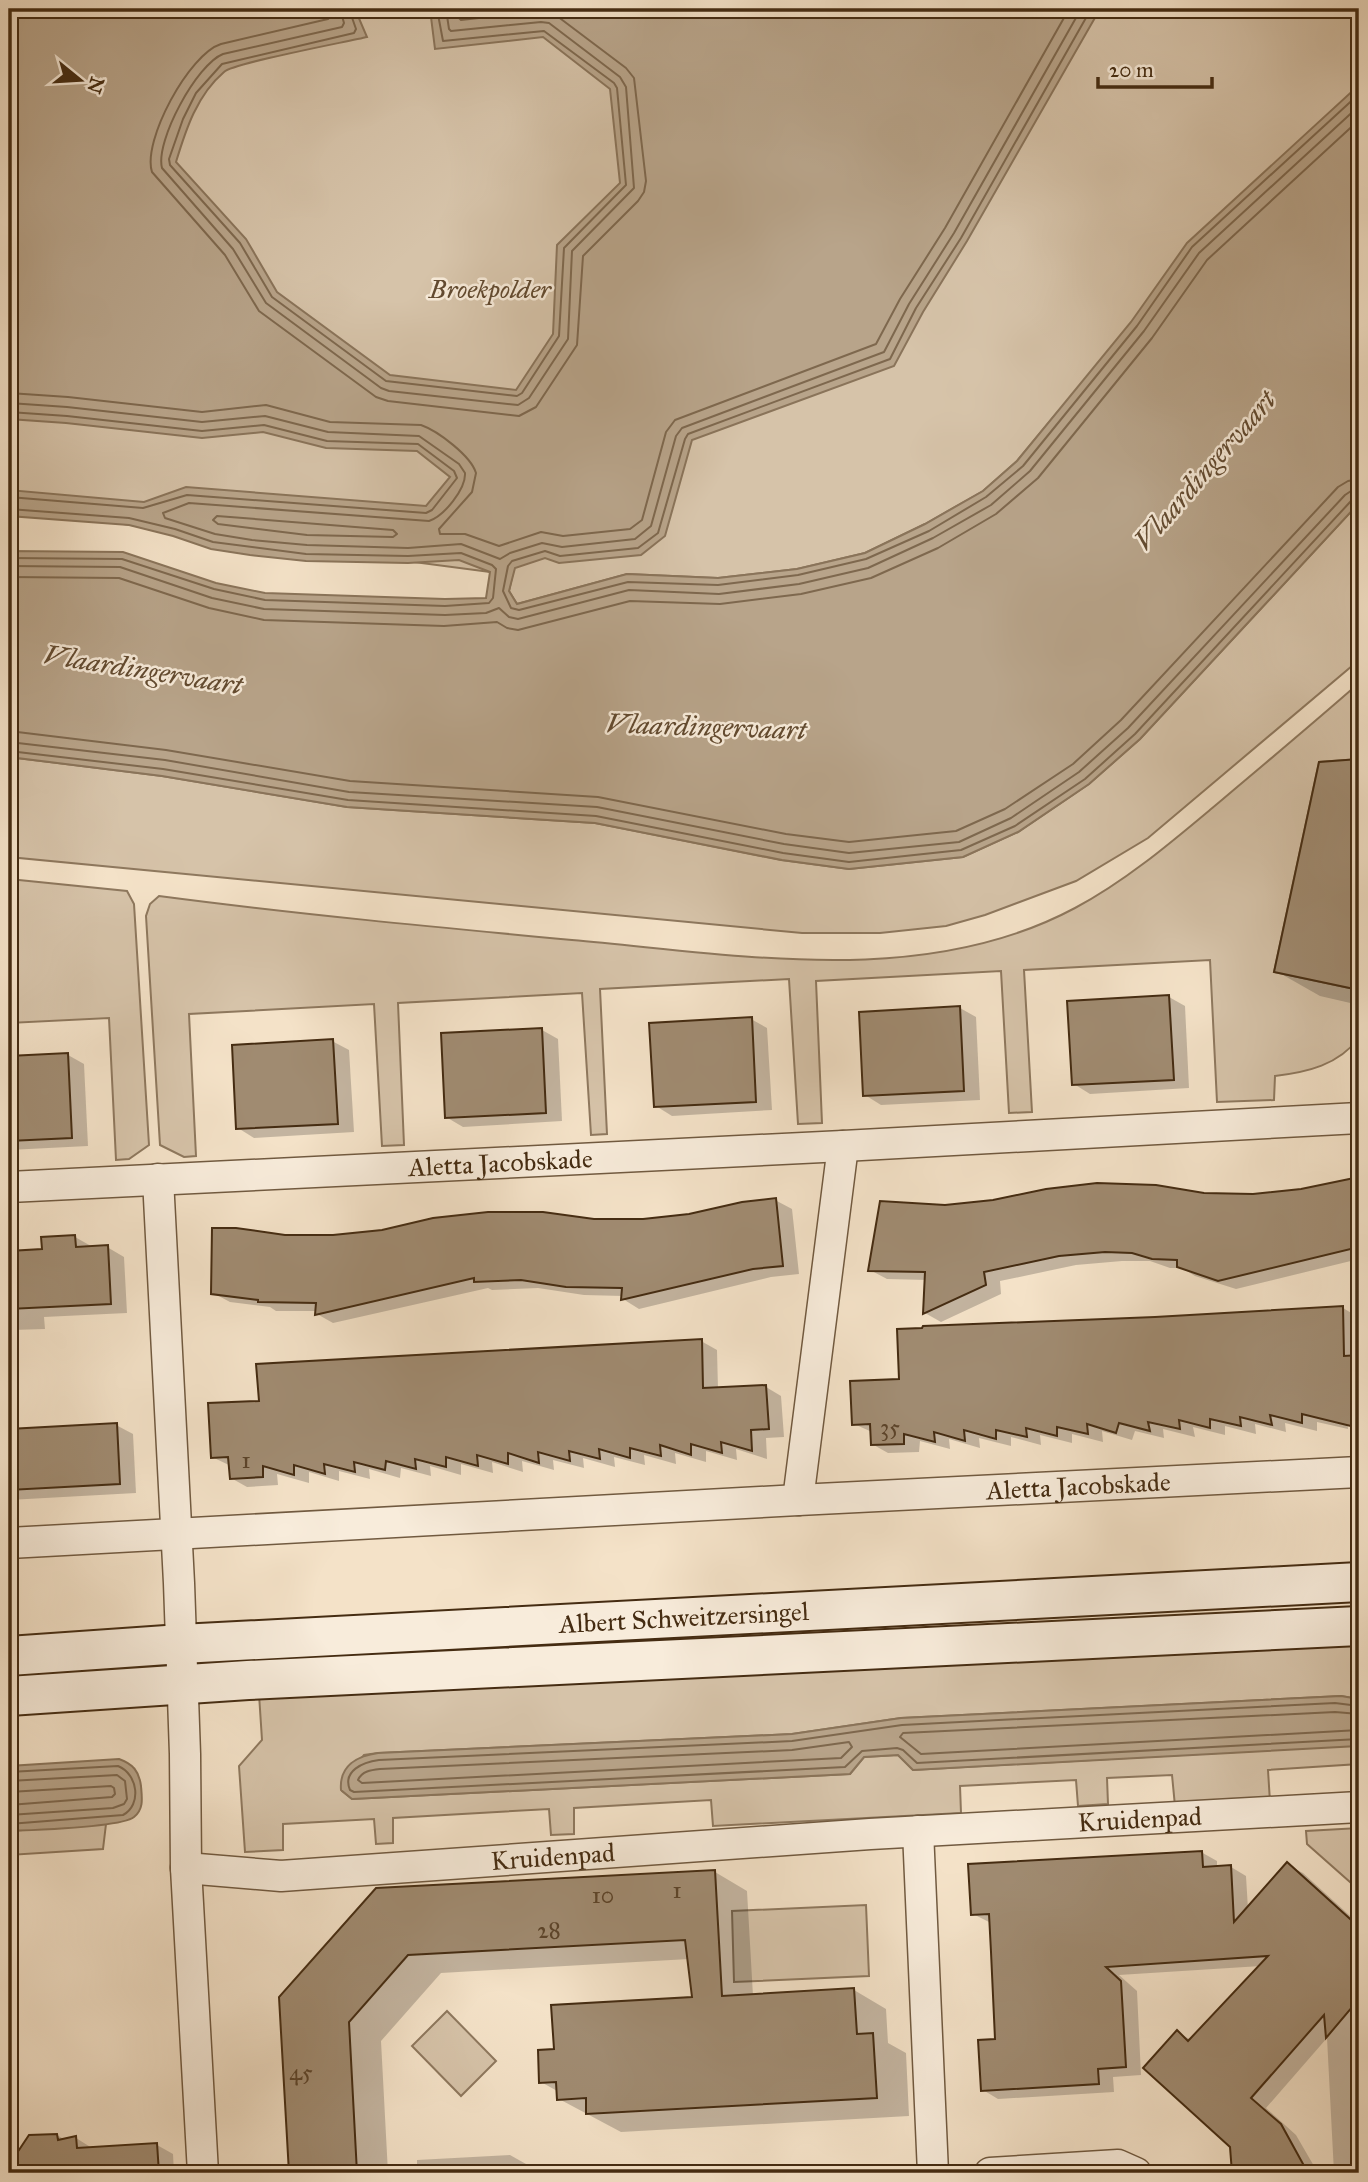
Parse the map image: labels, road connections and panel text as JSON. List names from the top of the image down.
{
  "streets": {
    "street": ["Aletta Jacobskade", "Albert Schweitzersingel", "Kruidenpad"]
  },
  "water": ["Vlaardingervaart"],
  "parks": ["Broekpolder"],
  "house_numbers": [
    "35",
    "1",
    "1",
    "10",
    "28",
    "45"
  ],
  "scale_bar": "20 m",
  "north": "right"
}
